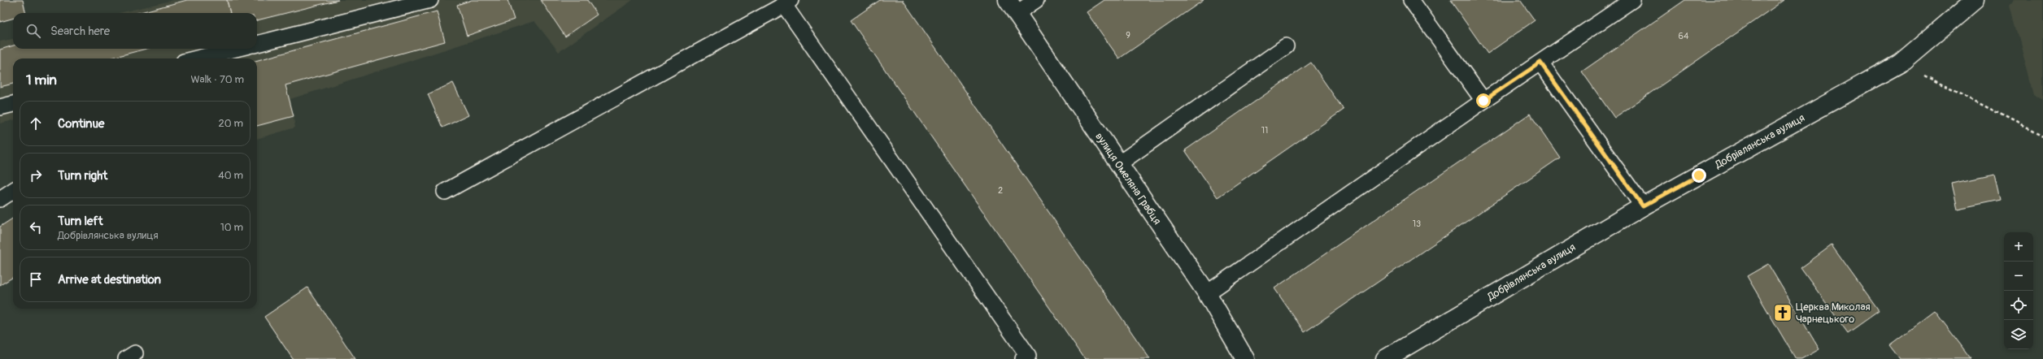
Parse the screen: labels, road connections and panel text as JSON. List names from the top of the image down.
{
  "streets": {
    "street": ["Добрівлянська вулиця", "вулиця Омеляна Грабця"]
  },
  "places": {
    "church": ["Церква Миколая Чарнецького"]
  },
  "house_numbers": [
    "9",
    "64",
    "11",
    "2",
    "13"
  ],
  "page": {
    "search": "Search here",
    "heading": ["1 min", "Walk · 70 m"],
    "list": [
      ["Continue", "20 m"],
      ["Turn right", "40 m"],
      ["Turn left", "Добрівлянська вулиця", "10 m"],
      "Arrive at destination"
    ],
    "map_buttons": ["+", "−"]
  }
}
